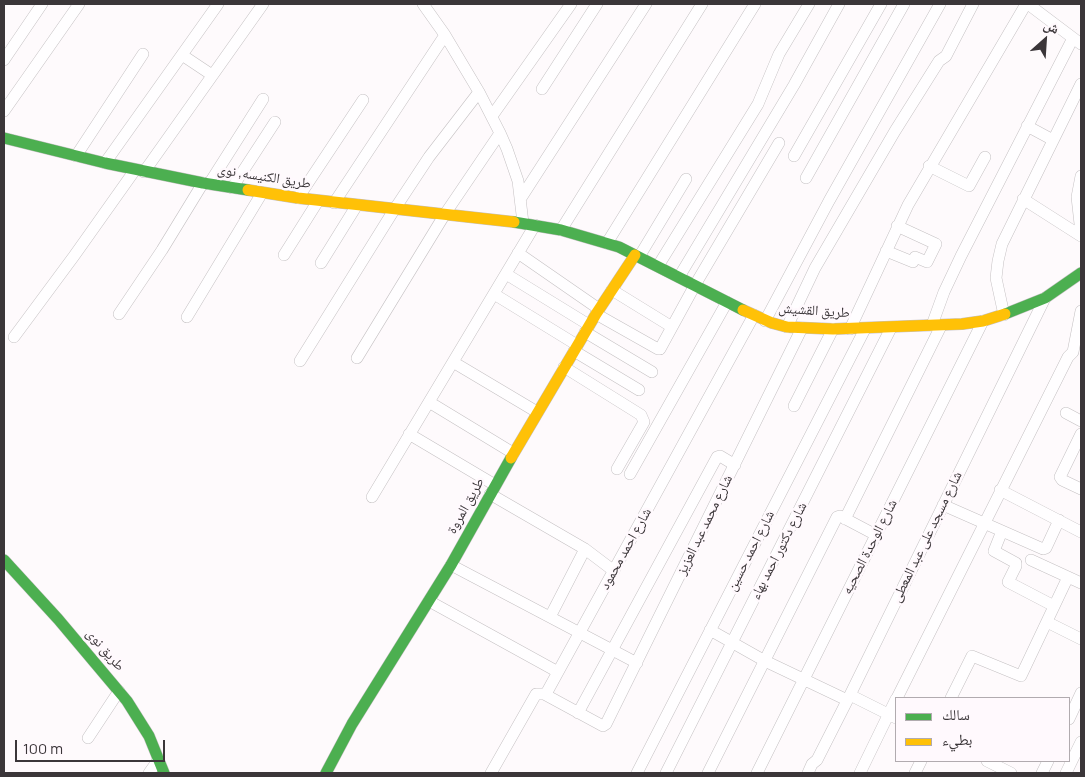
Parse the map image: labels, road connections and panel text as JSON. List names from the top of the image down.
{
  "streets": {
    "street": [
      "طريق الكنيسه, نوى",
      "طريق القشيش",
      "طريق المروة",
      "شارع محمد عبد العزيز",
      "شارع مسجد على عبد المعطى",
      "شارع الوحدة الصحيه",
      "شارع احمد محمود",
      "شارع احمد حسين",
      "شارع دكتور احمد بهاء",
      "طريق نوى"
    ]
  },
  "crossings": [
    ["طريق الكنيسه, نوى", "طريق القشيش"],
    ["طريق القشيش", "طريق المروة"],
    ["طريق القشيش", "شارع محمد عبد العزيز"],
    ["طريق القشيش", "شارع مسجد على عبد المعطى"],
    ["طريق القشيش", "شارع الوحدة الصحيه"],
    ["طريق القشيش", "شارع احمد محمود"],
    ["طريق القشيش", "شارع احمد حسين"],
    ["طريق القشيش", "شارع دكتور احمد بهاء"]
  ],
  "legend": ["سالك", "بطيء"],
  "scale_bar": "100 m",
  "north": "top right"
}
